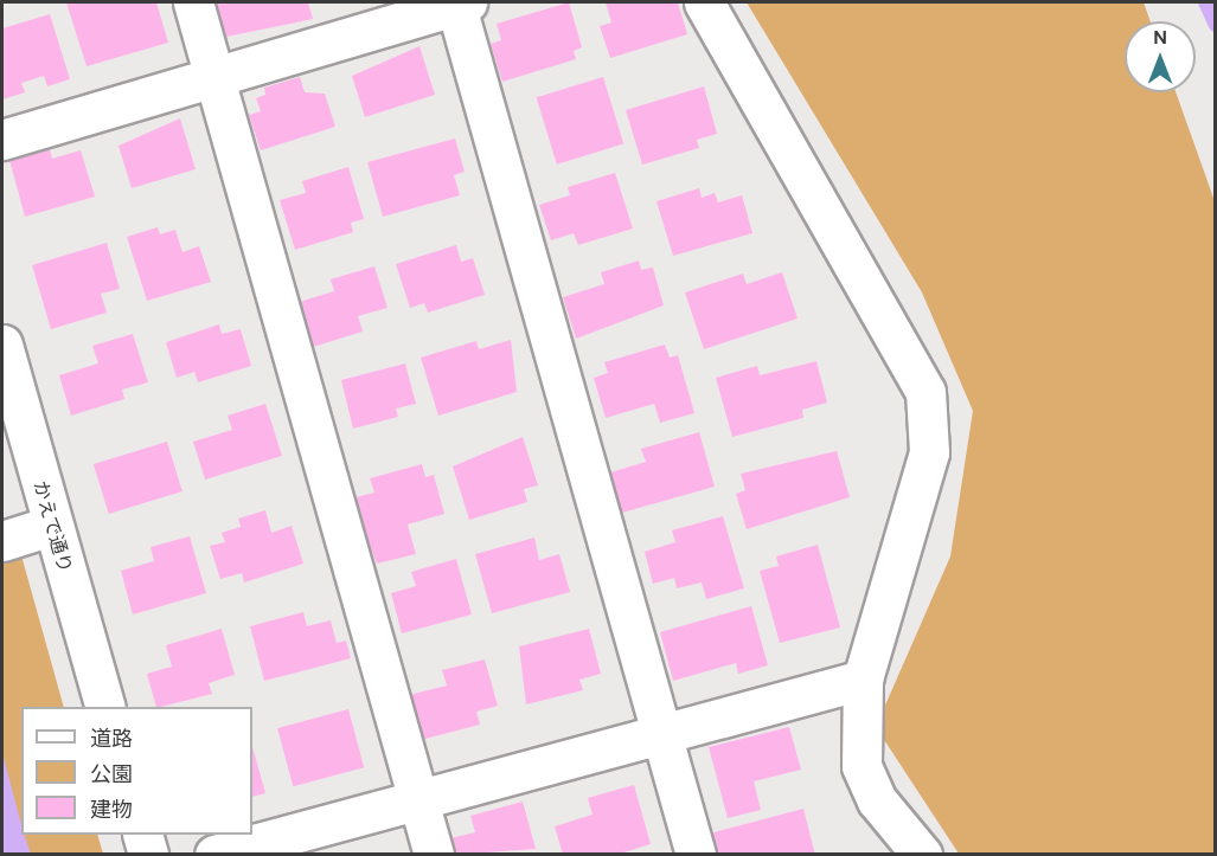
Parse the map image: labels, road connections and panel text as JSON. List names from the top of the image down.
{
  "streets": {
    "street": ["かえで通り"]
  },
  "legend": ["道路", "公園", "建物"],
  "north": "top"
}
